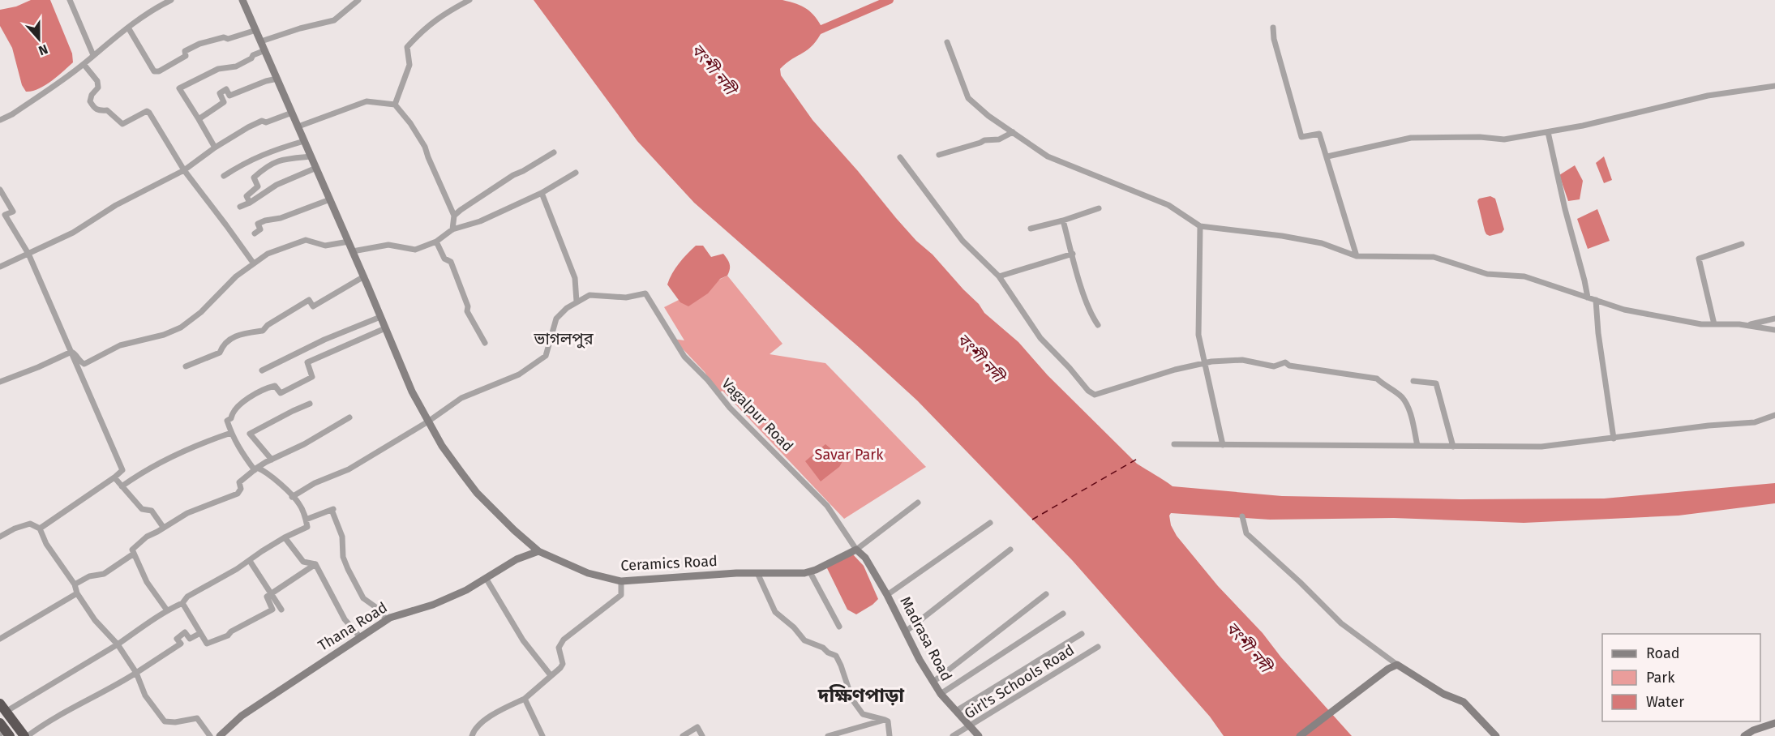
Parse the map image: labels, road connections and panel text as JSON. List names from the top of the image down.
{
  "streets": {
    "street": [
      "Vagalpur Road",
      "Ceramics Road",
      "Thana Road",
      "Madrasa Road",
      "Girl's Schools Road"
    ]
  },
  "crossings": [
    ["Vagalpur Road", "Ceramics Road"],
    ["Vagalpur Road", "Madrasa Road"],
    ["Ceramics Road", "Thana Road"],
    ["Ceramics Road", "Madrasa Road"],
    ["Madrasa Road", "Girl's Schools Road"]
  ],
  "districts": ["ভাগলপুর", "দক্ষিণপাড়া"],
  "water": ["বংশী নদী"],
  "parks": ["Savar Park"],
  "legend": ["Road", "Park", "Water"],
  "north": "bottom"
}
